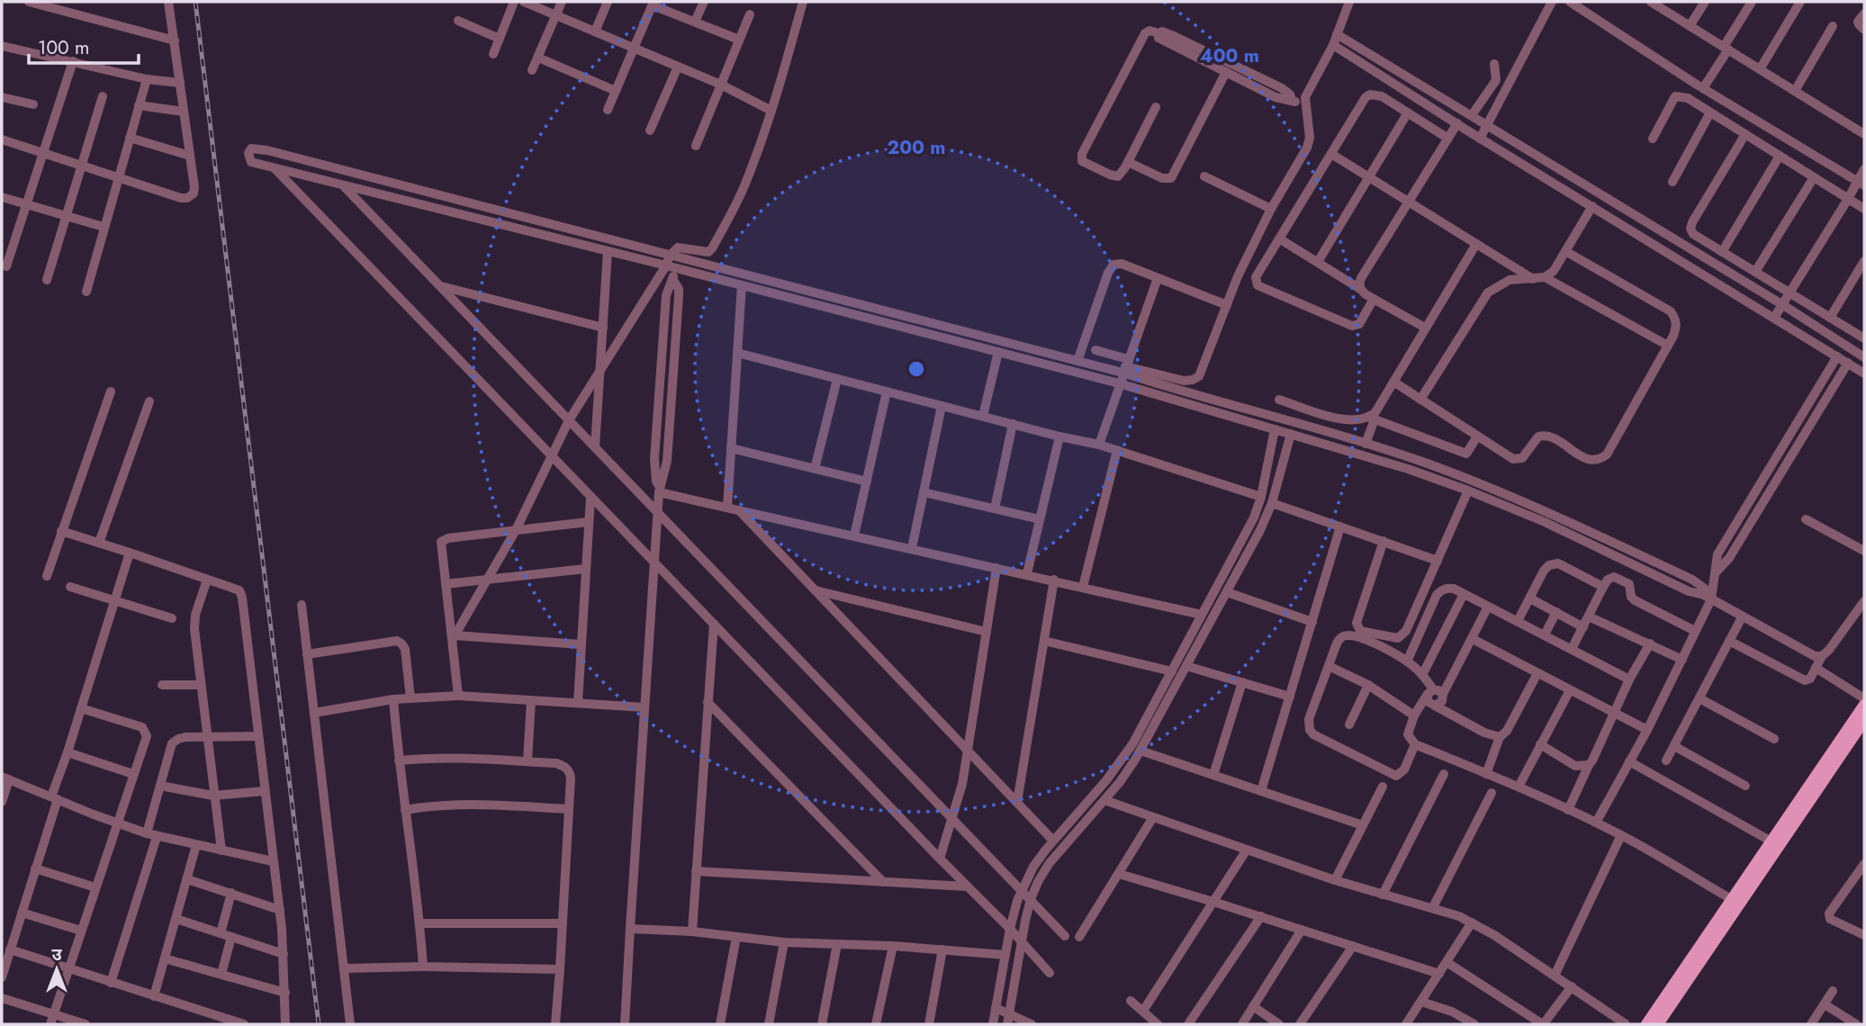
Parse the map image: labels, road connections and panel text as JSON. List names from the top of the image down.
{
  "scale_bar": "100 m",
  "north": "top",
  "rings": ["400 m", "200 m"]
}
